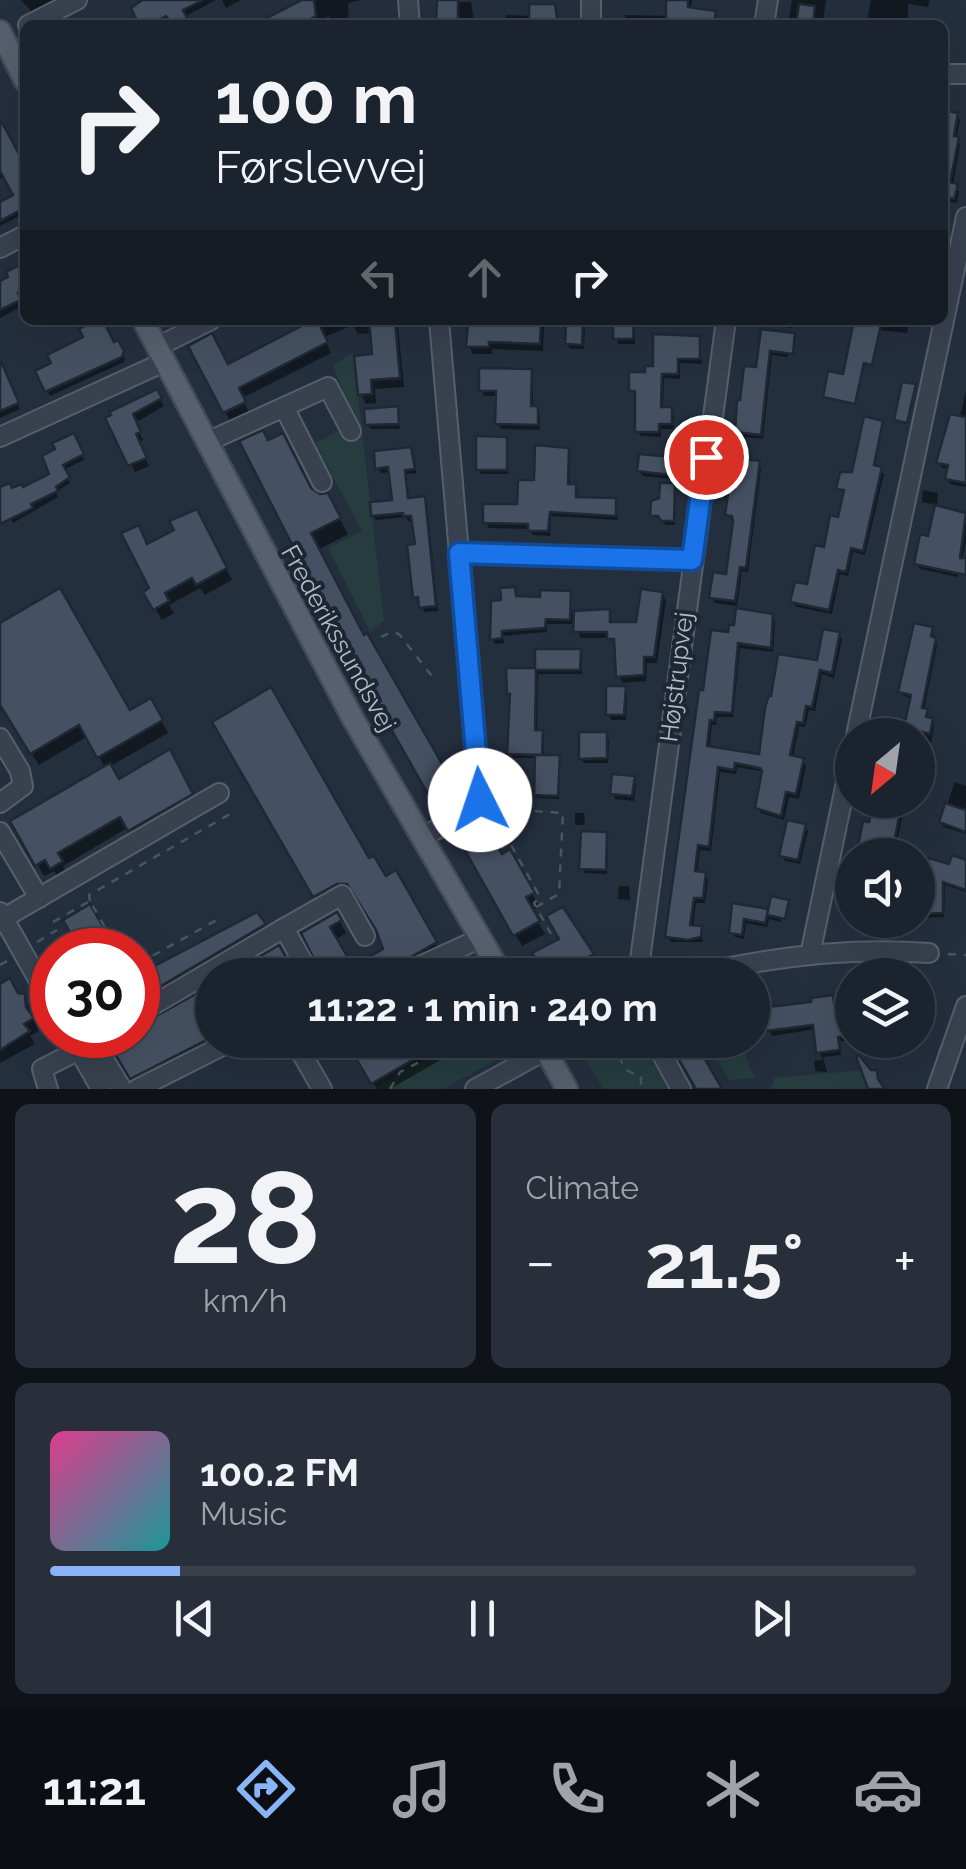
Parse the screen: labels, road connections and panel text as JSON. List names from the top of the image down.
{
  "streets": {
    "main road": ["Frederikssundsvej"],
    "street": ["Højstrupvej"]
  },
  "north": "bottom left",
  "page": {
    "turn": ["100 m", "Førslevvej"],
    "limit": "30",
    "trip": "11:22 · 1 min · 240 m",
    "tile": [
      ["28", "km/h"],
      "Climate"
    ],
    "heat": ["−", "21.5°", "+"],
    "song": ["100.2 FM", "Music"],
    "tabs": "11:21"
  }
}
